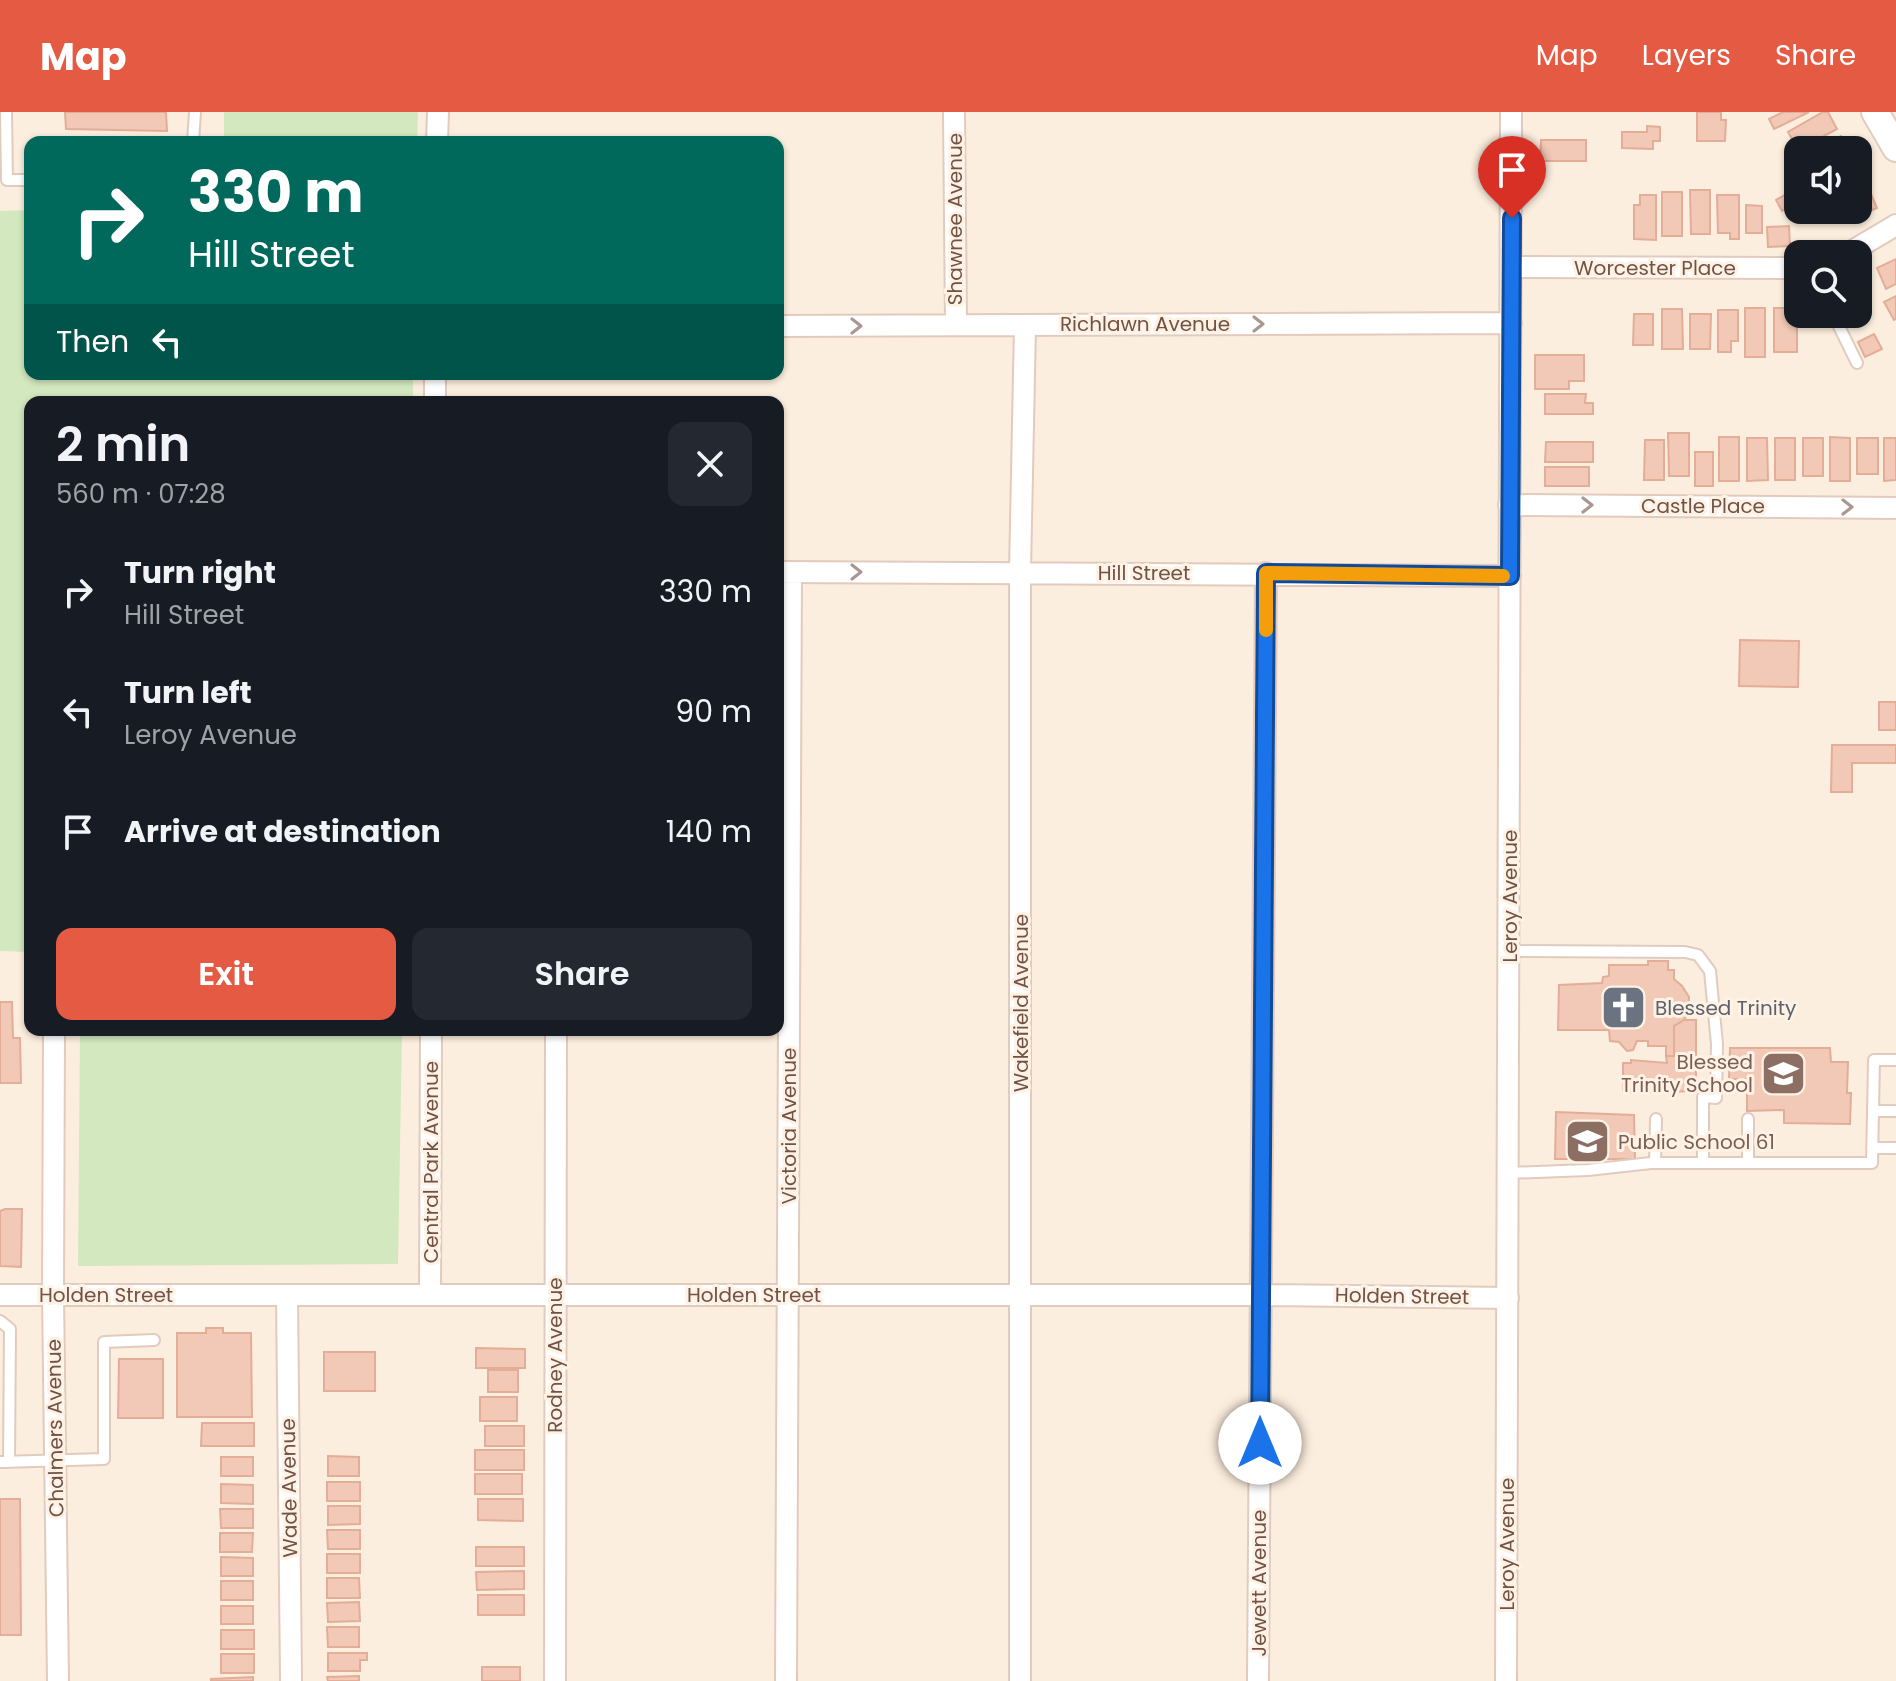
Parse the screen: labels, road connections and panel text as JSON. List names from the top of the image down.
{
  "streets": {
    "street": [
      "Shawnee Avenue",
      "Worcester Place",
      "Richlawn Avenue",
      "Castle Place",
      "Hill Street",
      "Leroy Avenue",
      "Wakefield Avenue",
      "Victoria Avenue",
      "Central Park Avenue",
      "Holden Street",
      "Rodney Avenue",
      "Chalmers Avenue",
      "Wade Avenue",
      "Jewett Avenue"
    ]
  },
  "crossings": [
    ["Shawnee Avenue", "Richlawn Avenue"],
    ["Worcester Place", "Leroy Avenue"],
    ["Richlawn Avenue", "Leroy Avenue"],
    ["Richlawn Avenue", "Wakefield Avenue"],
    ["Castle Place", "Leroy Avenue"],
    ["Hill Street", "Leroy Avenue"],
    ["Hill Street", "Wakefield Avenue"],
    ["Hill Street", "Victoria Avenue"],
    ["Hill Street", "Jewett Avenue"],
    ["Leroy Avenue", "Holden Street"],
    ["Wakefield Avenue", "Holden Street"],
    ["Victoria Avenue", "Holden Street"],
    ["Central Park Avenue", "Holden Street"],
    ["Holden Street", "Rodney Avenue"],
    ["Holden Street", "Chalmers Avenue"],
    ["Holden Street", "Wade Avenue"],
    ["Holden Street", "Jewett Avenue"]
  ],
  "one_way": ["Richlawn Avenue", "Castle Place"],
  "places": {
    "church": ["Blessed Trinity"],
    "school or university": ["Blessed Trinity School", "Public School 61"]
  },
  "page": {
    "header": "Map",
    "nav": ["Map", "Layers", "Share"],
    "turn": ["330 m", "Hill Street"],
    "then": "Then",
    "heading": ["2 min", "560 m · 07:28"],
    "list": [
      {
        "name": "Turn right",
        "note": "Hill Street",
        "value": "330 m"
      },
      {
        "name": "Turn left",
        "note": "Leroy Avenue",
        "value": "90 m"
      },
      {
        "name": "Arrive at destination",
        "value": "140 m"
      }
    ],
    "buttons": ["Exit", "Share"]
  }
}
